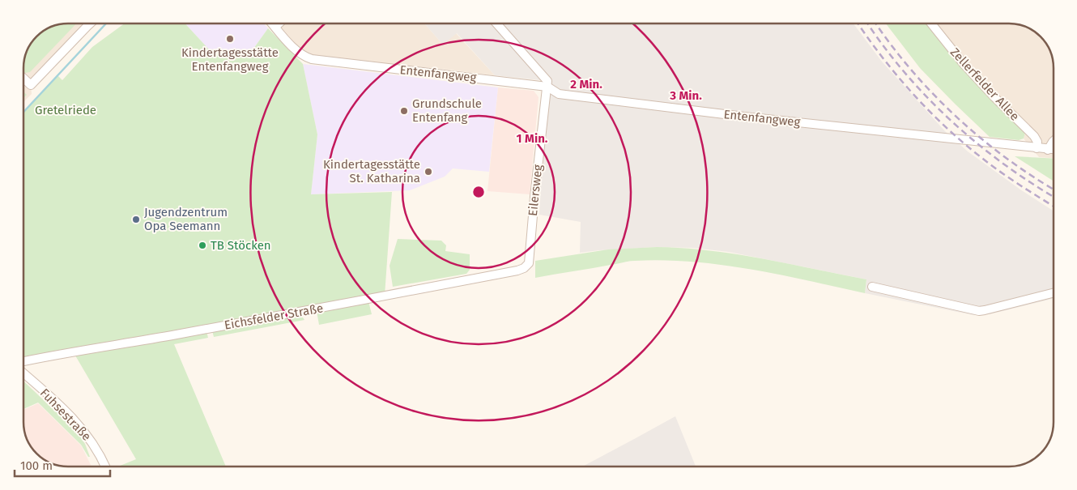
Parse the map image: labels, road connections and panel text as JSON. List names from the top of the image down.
{
  "streets": {
    "street": [
      "Entenfangweg",
      "Zellerfelder Allee",
      "Eilersweg",
      "Eichsfelder Straße",
      "Fuhsestraße"
    ]
  },
  "crossings": [
    ["Entenfangweg", "Zellerfelder Allee"],
    ["Entenfangweg", "Eilersweg"],
    ["Eilersweg", "Eichsfelder Straße"]
  ],
  "parks": ["Gretelriede"],
  "places": [
    "Kindertagesstätte Entenfangweg",
    "Grundschule Entenfang",
    "Kindertagesstätte St. Katharina",
    "Jugendzentrum Opa Seemann",
    "TB Stöcken"
  ],
  "scale_bar": "100 m",
  "rings": ["2 Min.", "3 Min.", "1 Min."]
}
